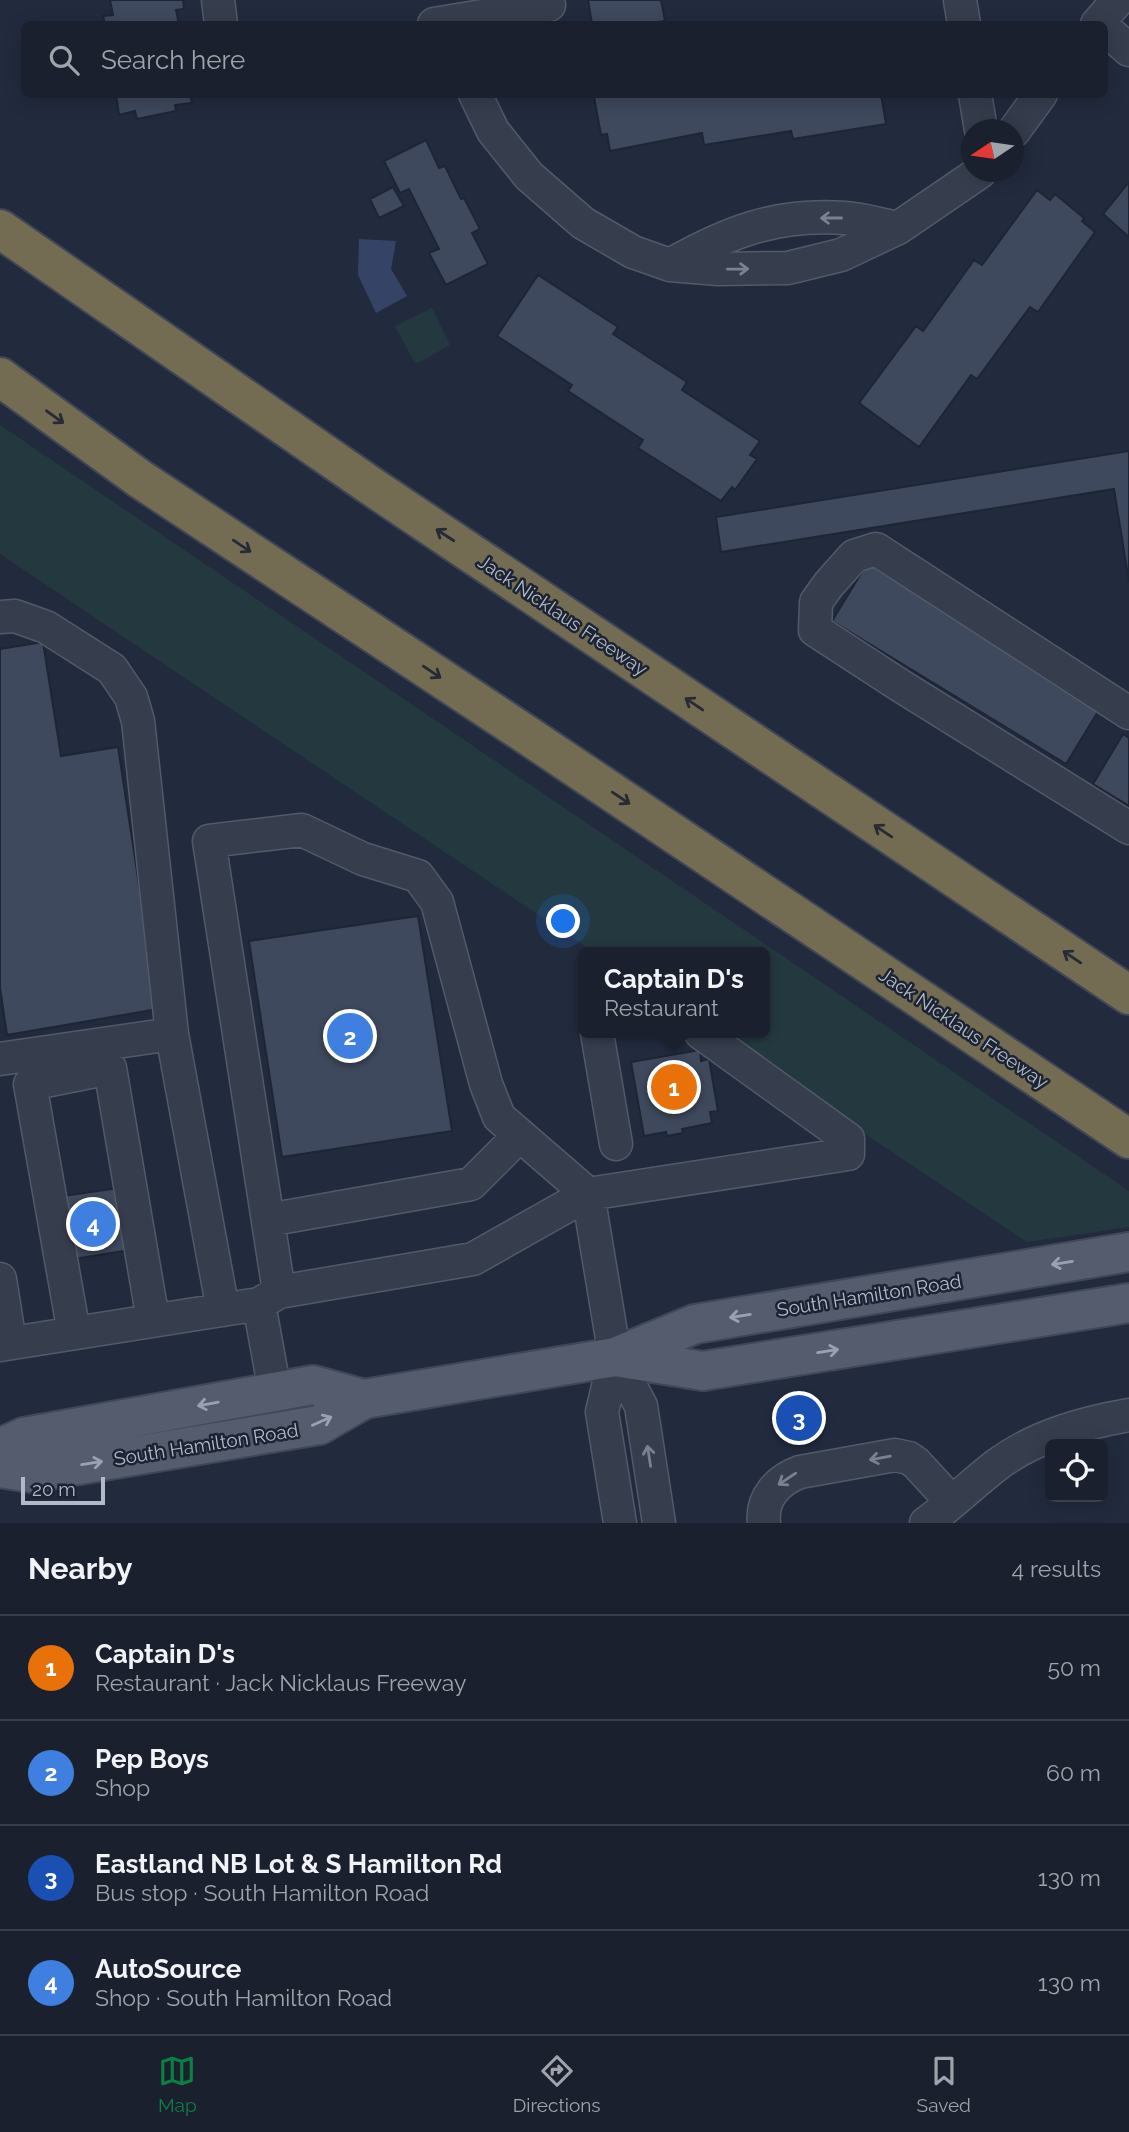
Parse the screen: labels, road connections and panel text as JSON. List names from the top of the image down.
{
  "streets": {
    "highway": ["Jack Nicklaus Freeway"],
    "main road": ["South Hamilton Road"]
  },
  "scale_bar": "20 m",
  "north": "left",
  "page": {
    "search": "Search here",
    "popup": ["Captain D's", "Restaurant"],
    "pins": [
      "2",
      "1",
      "4",
      "3"
    ],
    "scale": "20 m",
    "heading": ["Nearby", "4 results"],
    "list": [
      {
        "mark": "1",
        "name": "Captain D's",
        "note": "Restaurant · Jack Nicklaus Freeway",
        "value": "50 m"
      },
      {
        "mark": "2",
        "name": "Pep Boys",
        "note": "Shop",
        "value": "60 m"
      },
      {
        "mark": "3",
        "name": "Eastland NB Lot & S Hamilton Rd",
        "note": "Bus stop · South Hamilton Road",
        "value": "130 m"
      },
      {
        "mark": "4",
        "name": "AutoSource",
        "note": "Shop · South Hamilton Road",
        "value": "130 m"
      }
    ],
    "nav": ["Map", "Directions", "Saved"]
  }
}
